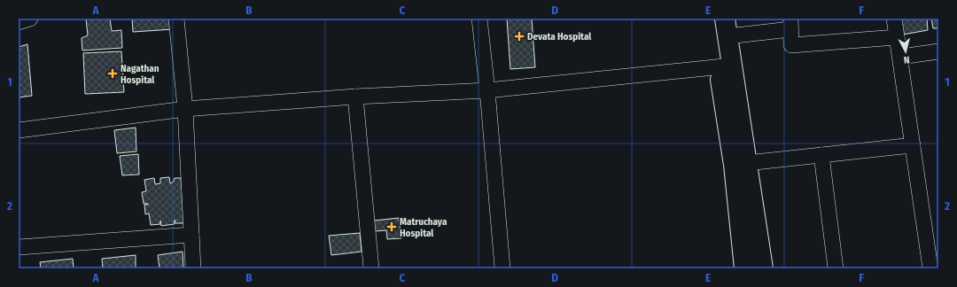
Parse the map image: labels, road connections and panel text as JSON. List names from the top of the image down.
{
  "places": {
    "health": ["Devata Hospital", "Nagathan Hospital", "Matruchaya Hospital"]
  },
  "north": "bottom",
  "grid": {
    "columns": [
      "A",
      "B",
      "C",
      "D",
      "E",
      "F"
    ],
    "rows": ["1", "2"]
  }
}
